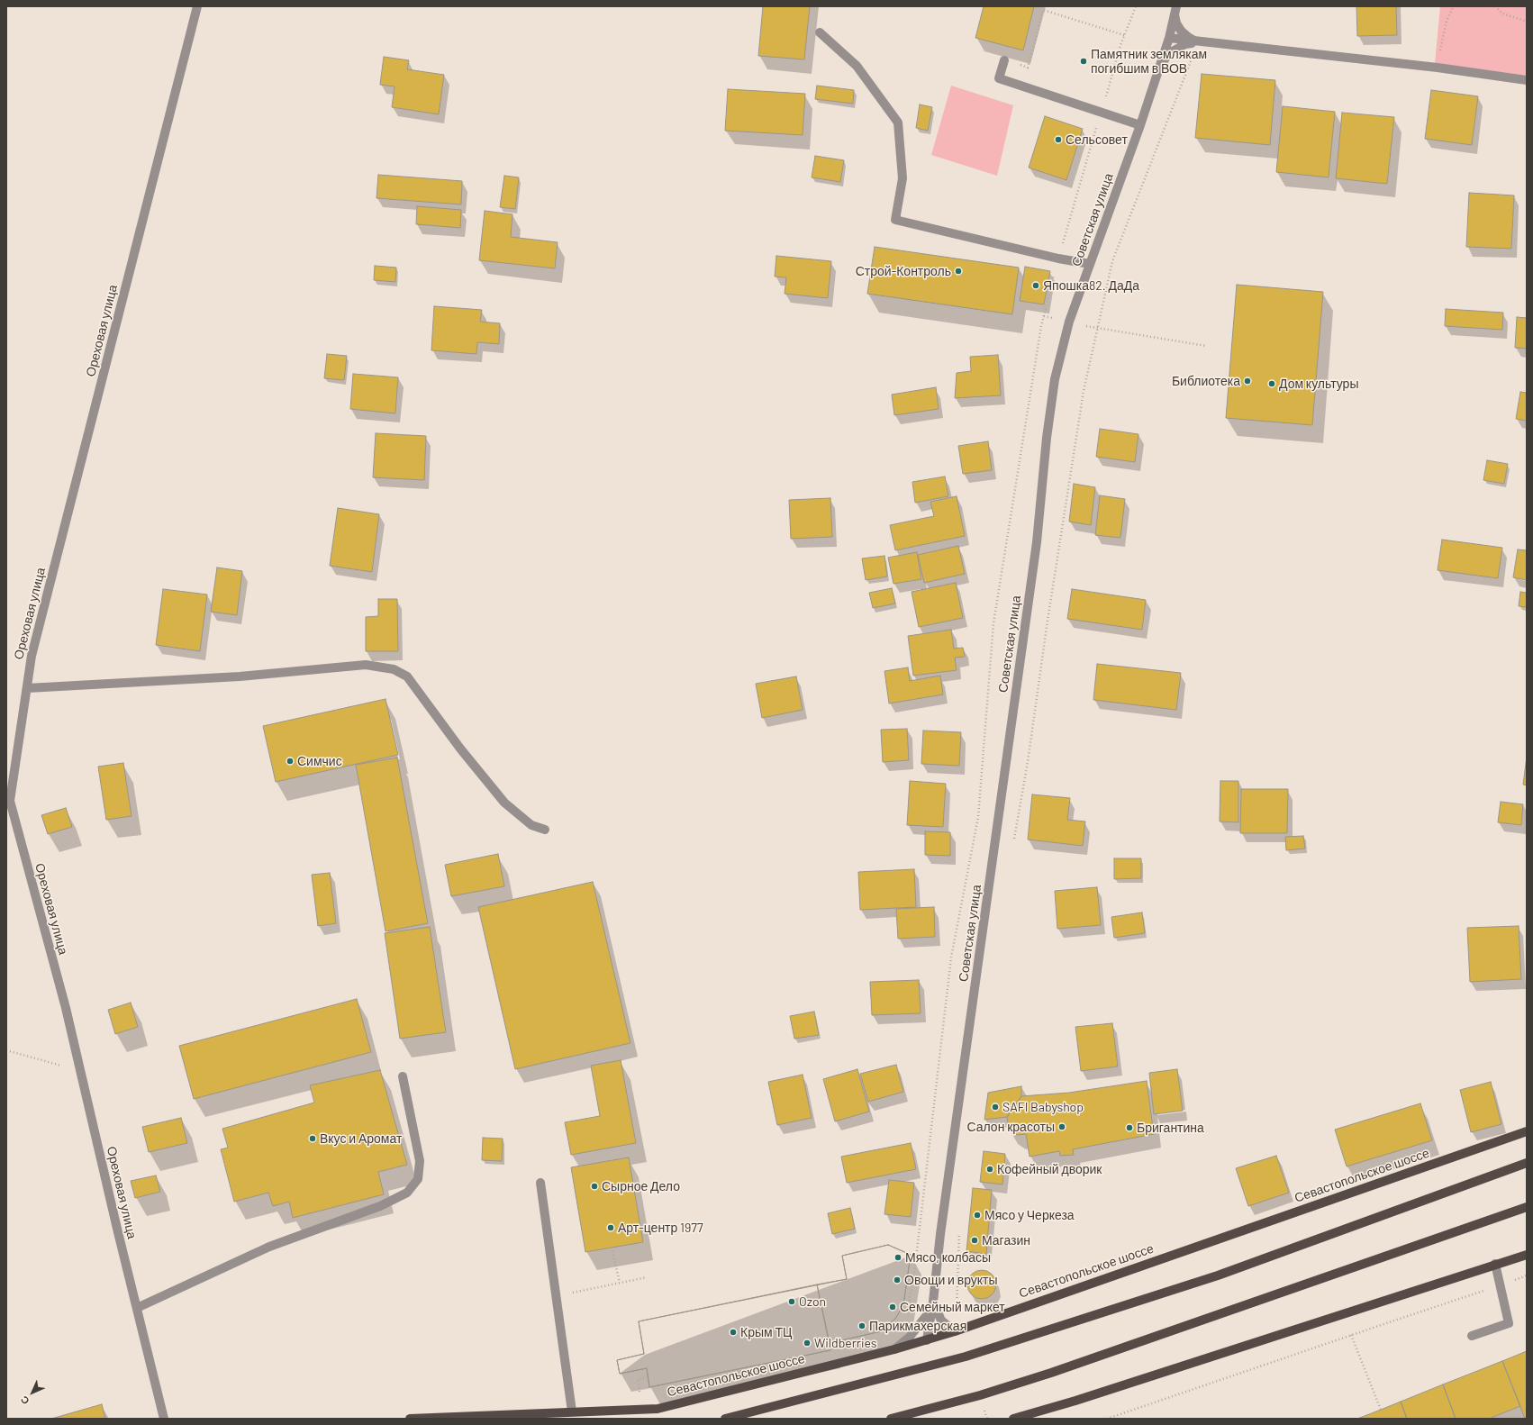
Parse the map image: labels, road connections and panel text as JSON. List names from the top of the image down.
{
  "streets": {
    "main road": ["Севастопольское шоссе"],
    "street": ["Советская улица", "Ореховая улица"]
  },
  "crossings": [
    ["Советская улица", "Севастопольское шоссе"]
  ],
  "places": [
    "Памятник землякам погибшим в ВОВ",
    "Сельсовет",
    "Строй-Контроль",
    "Япошка82. ДаДа",
    "Библиотека",
    "Дом культуры",
    "Симчис",
    "SAFI Babyshop",
    "Салон красоты",
    "Бригантина",
    "Вкус и Аромат",
    "Кофейный дворик",
    "Сырное Дело",
    "Мясо у Черкеза",
    "Арт-центр 1977",
    "Магазин",
    "Мясо, колбасы",
    "Овощи и врукты",
    "Ozon",
    "Семейный маркет",
    "Парикмахерская",
    "Крым ТЦ",
    "Wildberries"
  ],
  "north": "bottom left"
}
